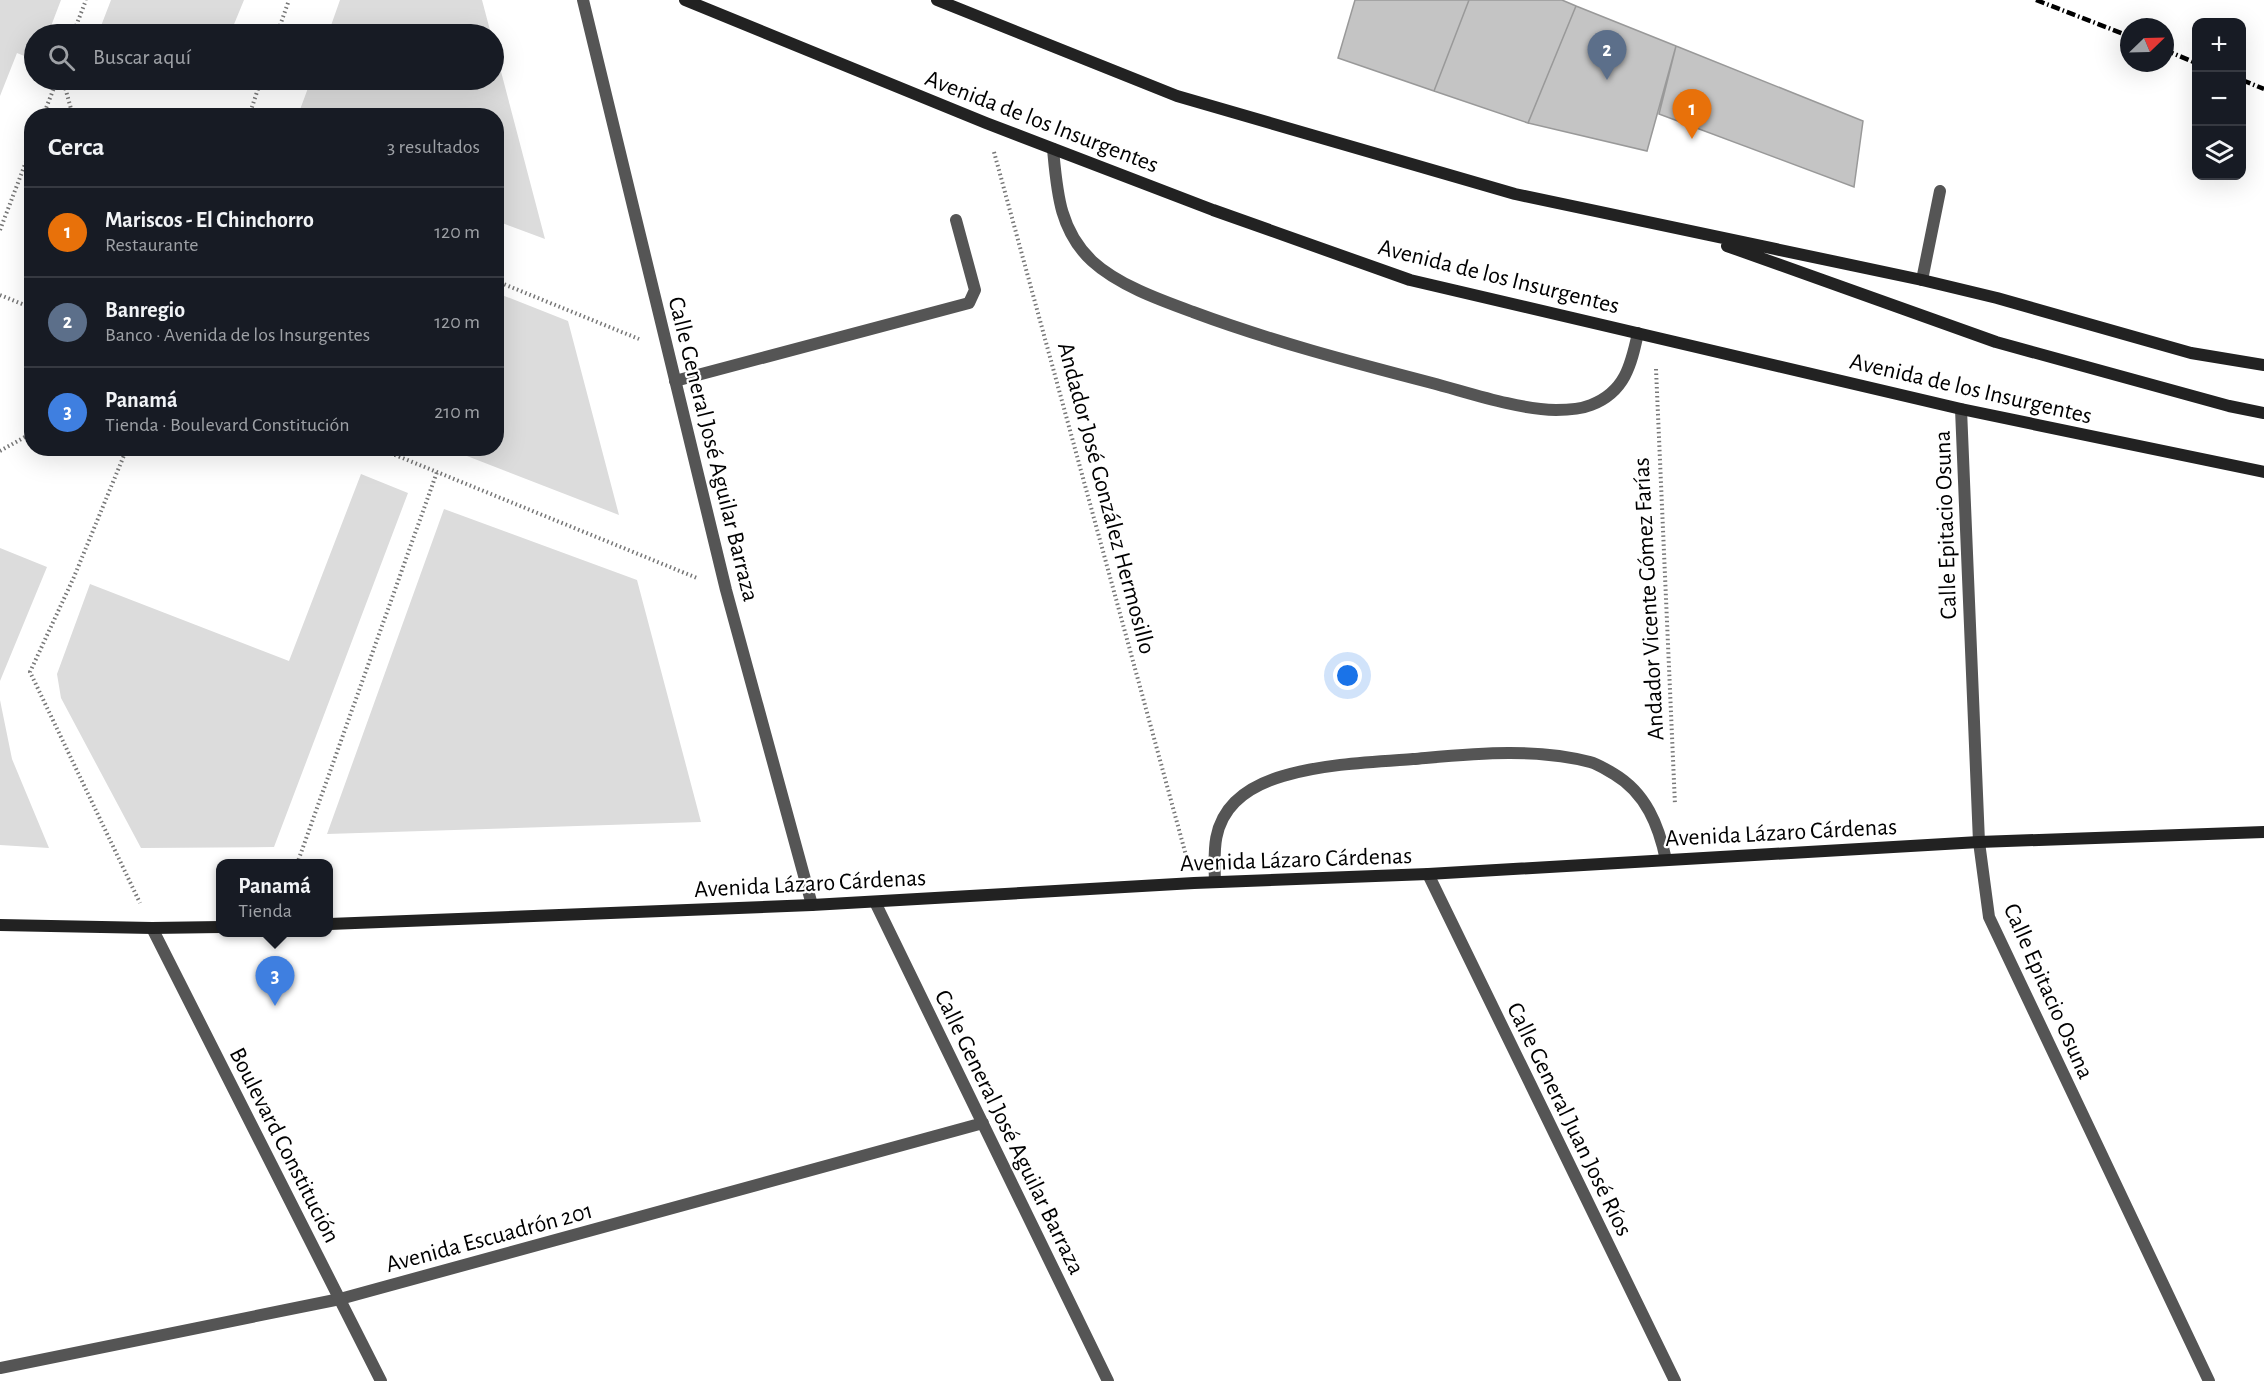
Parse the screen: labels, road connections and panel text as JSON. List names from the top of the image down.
{
  "streets": {
    "main road": ["Avenida de los Insurgentes", "Avenida Lázaro Cárdenas"],
    "street": [
      "Calle General José Aguilar Barraza",
      "Calle Epitacio Osuna",
      "Calle General Juan José Ríos",
      "Boulevard Constitución",
      "Avenida Escuadrón 201"
    ],
    "path": ["Andador José González Hermosillo", "Andador Vicente Gómez Farías"]
  },
  "crossings": [
    ["Avenida de los Insurgentes", "Andador José González Hermosillo"],
    ["Avenida de los Insurgentes", "Calle Epitacio Osuna"],
    ["Avenida de los Insurgentes", "Andador Vicente Gómez Farías"],
    ["Calle General José Aguilar Barraza", "Avenida Lázaro Cárdenas"],
    ["Calle General José Aguilar Barraza", "Avenida Escuadrón 201"],
    ["Andador José González Hermosillo", "Avenida Lázaro Cárdenas"],
    ["Calle Epitacio Osuna", "Avenida Lázaro Cárdenas"],
    ["Avenida Lázaro Cárdenas", "Calle General Juan José Ríos"],
    ["Boulevard Constitución", "Avenida Escuadrón 201"]
  ],
  "north": "top right",
  "page": {
    "map_buttons": ["+", "−"],
    "search": "Buscar aquí",
    "pins": ["2", "1", "3"],
    "heading": ["Cerca", "3 resultados"],
    "list": [
      {
        "mark": "1",
        "name": "Mariscos - El Chinchorro",
        "note": "Restaurante",
        "value": "120 m"
      },
      {
        "mark": "2",
        "name": "Banregio",
        "note": "Banco · Avenida de los Insurgentes",
        "value": "120 m"
      },
      {
        "mark": "3",
        "name": "Panamá",
        "note": "Tienda · Boulevard Constitución",
        "value": "210 m"
      }
    ],
    "popup": ["Panamá", "Tienda"]
  }
}
